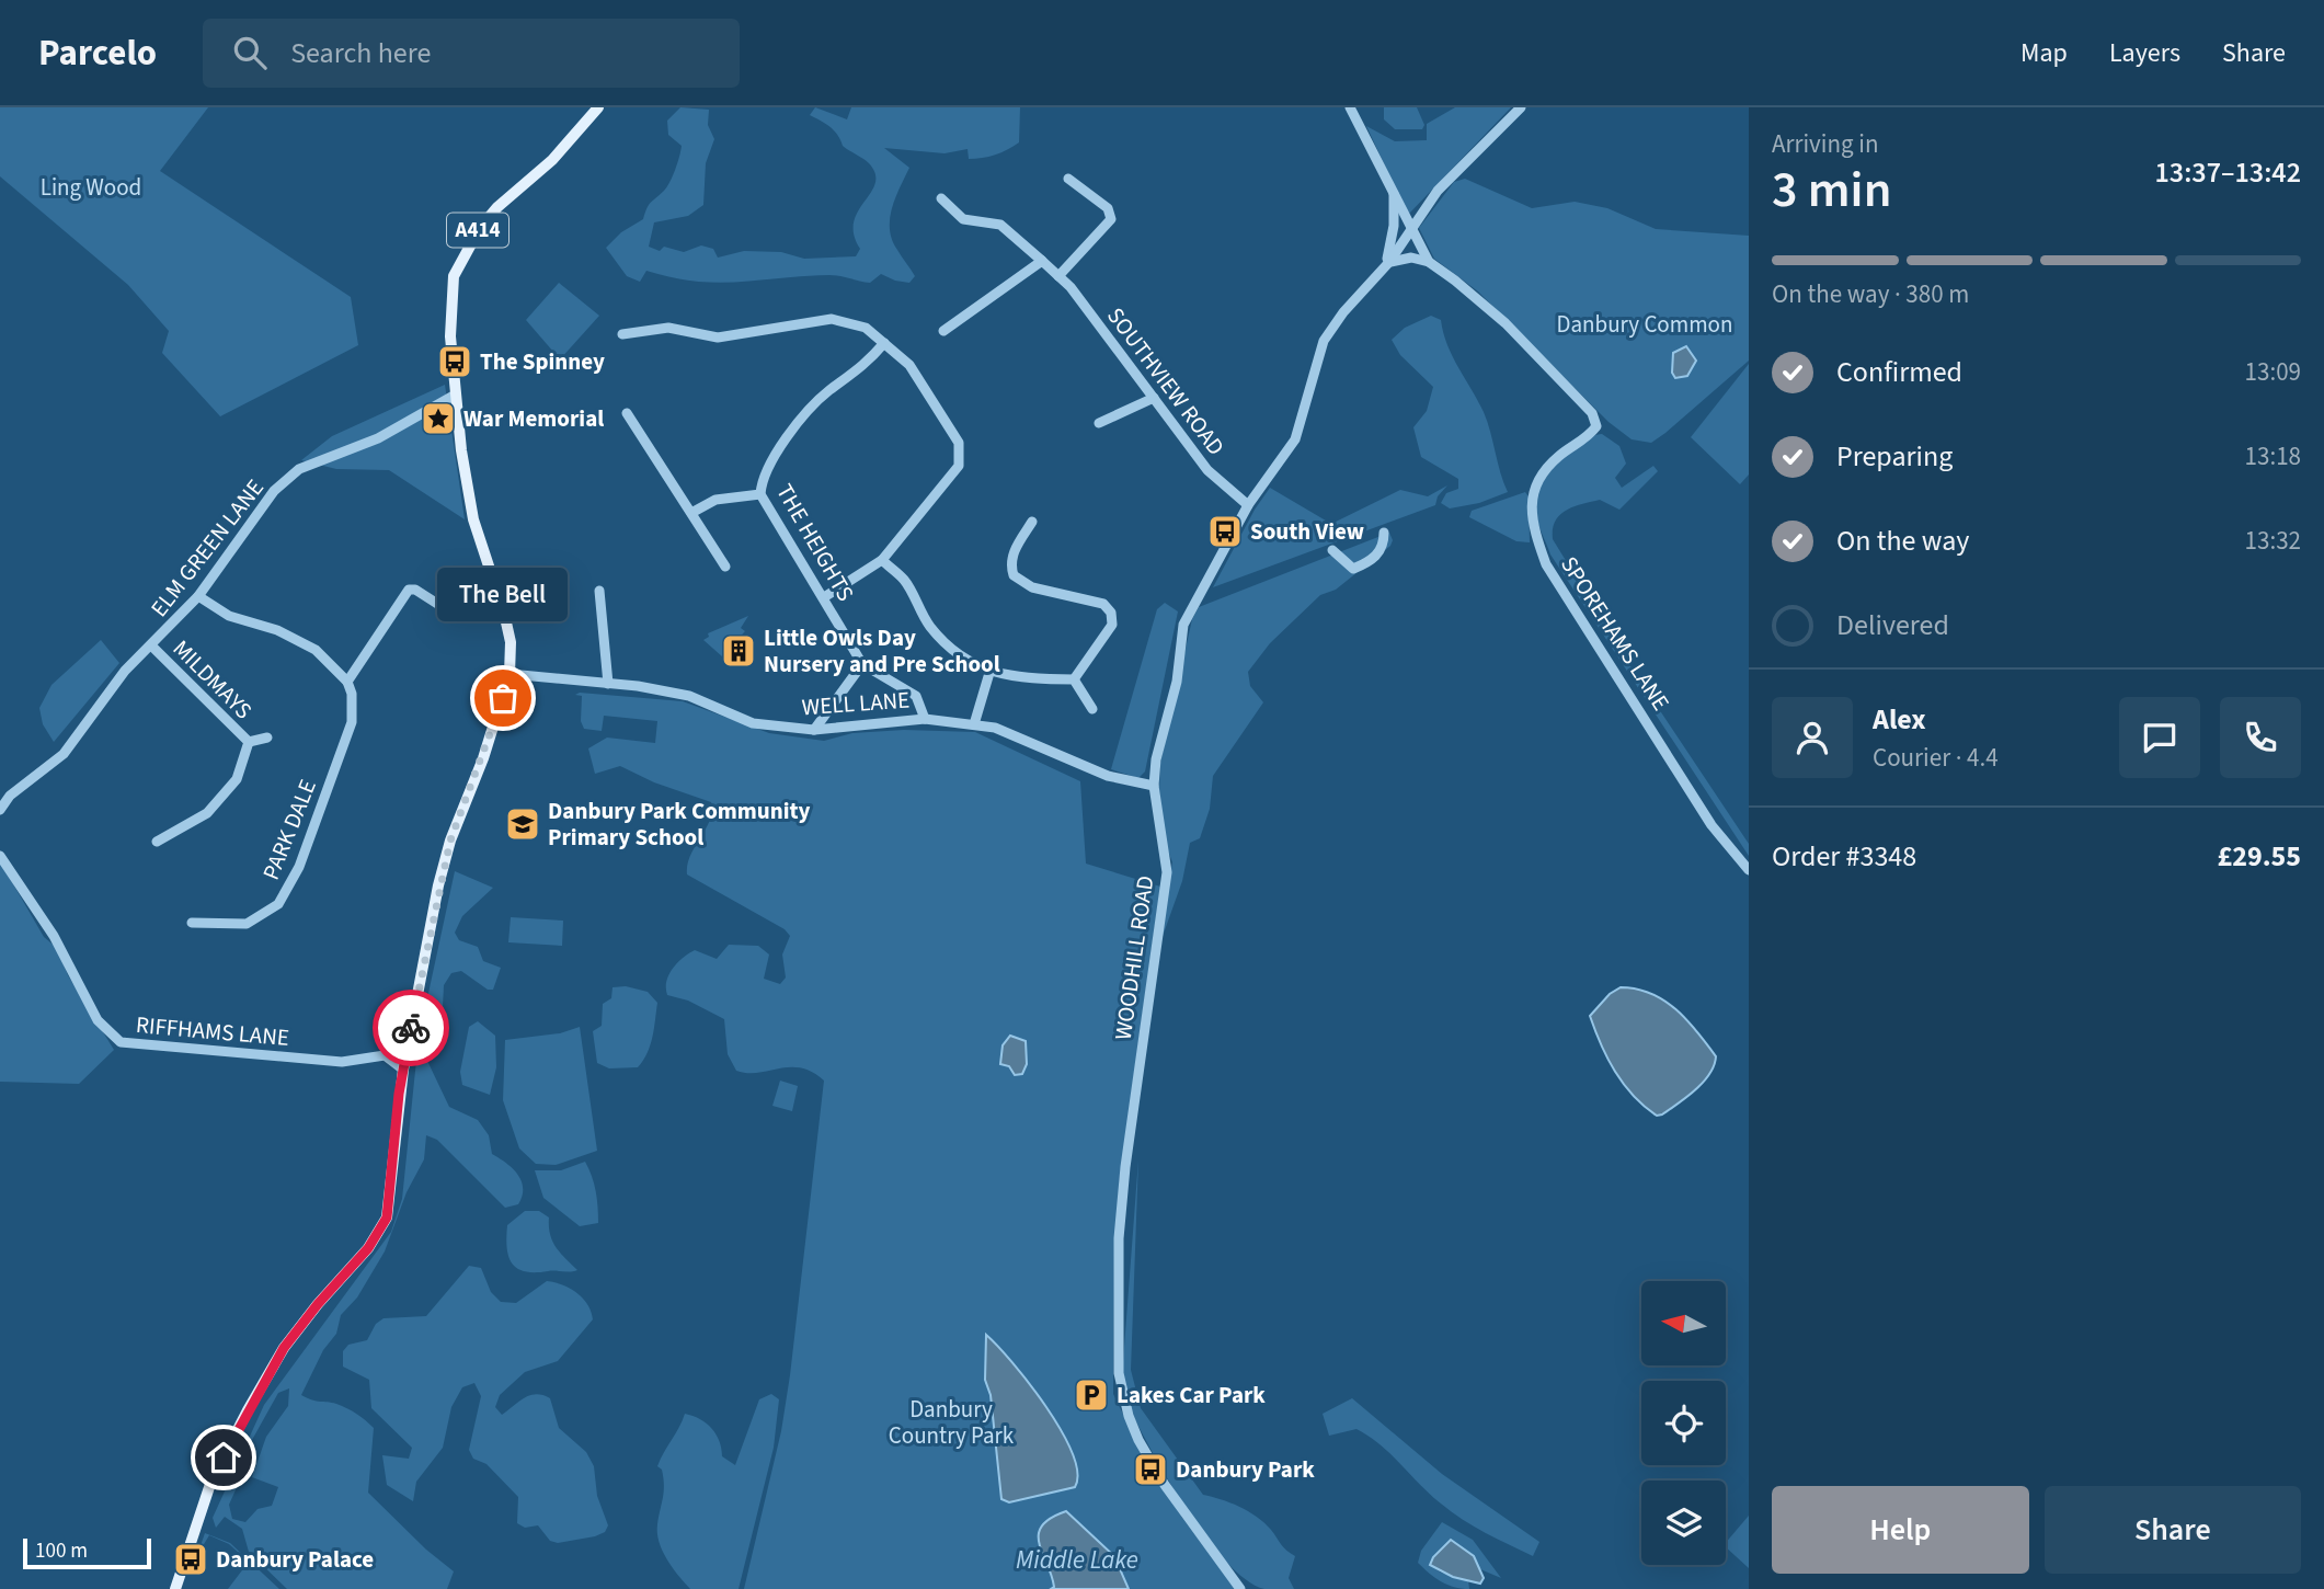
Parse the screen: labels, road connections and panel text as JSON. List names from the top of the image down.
{
  "streets": {
    "main road": ["A414"],
    "street": [
      "SOUTHVIEW ROAD",
      "THE HEIGHTS",
      "ELM GREEN LANE",
      "SPOREHAMS LANE",
      "MILDMAYS",
      "WELL LANE",
      "PARK DALE",
      "WOODHILL ROAD",
      "RIFFHAMS LANE"
    ]
  },
  "crossings": [
    ["A414", "ELM GREEN LANE"],
    ["A414", "WELL LANE"],
    ["SOUTHVIEW ROAD", "WOODHILL ROAD"],
    ["THE HEIGHTS", "WELL LANE"],
    ["ELM GREEN LANE", "MILDMAYS"],
    ["SPOREHAMS LANE", "WOODHILL ROAD"],
    ["WELL LANE", "WOODHILL ROAD"]
  ],
  "water": ["Middle Lake"],
  "parks": ["Ling Wood", "Danbury Common", "Danbury Country Park"],
  "places": {
    "bus stop": [
      "The Spinney",
      "South View",
      "Danbury Park",
      "Danbury Palace"
    ],
    "place": ["War Memorial"],
    "building": ["Little Owls Day Nursery and Pre School"],
    "other": ["The Bell"],
    "school or university": ["Danbury Park Community Primary School"],
    "parking": ["Lakes Car Park"]
  },
  "scale_bar": "100 m",
  "north": "left",
  "page": {
    "header": "Parcelo",
    "search": "Search here",
    "nav": ["Map", "Layers", "Share"],
    "heading": ["3 min", "Arriving in", "13:37–13:42"],
    "panel": [
      "Alex",
      "Courier · 4.4",
      "Order #3348",
      "£29.55"
    ],
    "bar": "On the way · 380 m",
    "list": [
      ["Confirmed", "13:09"],
      ["Preparing", "13:18"],
      ["On the way", "13:32"],
      "Delivered"
    ],
    "bubble": "The Bell",
    "buttons": ["Help", "Share"],
    "scale": "100 m"
  }
}
